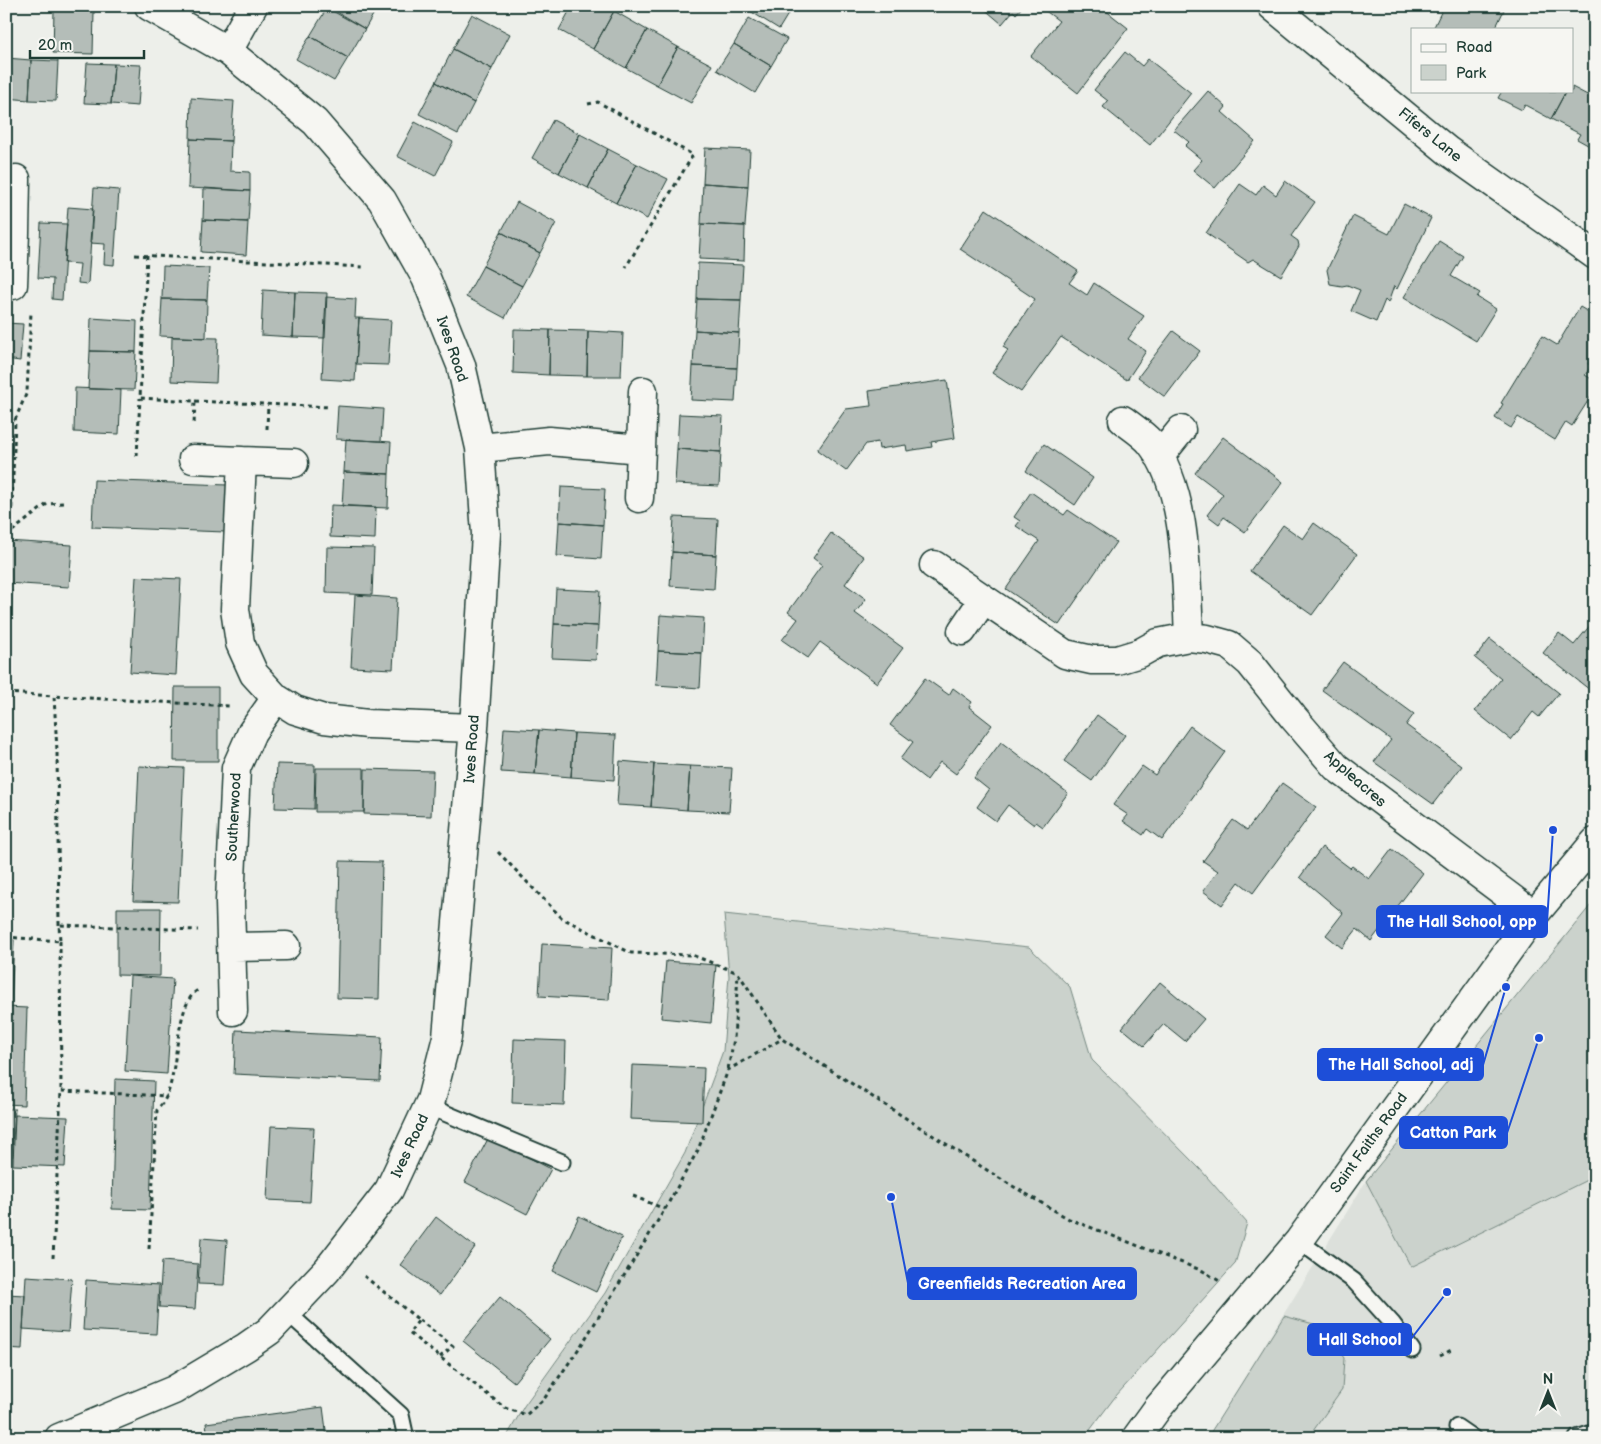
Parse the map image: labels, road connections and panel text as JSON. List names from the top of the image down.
{
  "streets": {
    "street": [
      "Fifers Lane",
      "Ives Road",
      "Appleacres",
      "Southerwood",
      "Saint Faiths Road"
    ]
  },
  "crossings": [
    ["Appleacres", "Saint Faiths Road"]
  ],
  "places": [
    "The Hall School, opp",
    "The Hall School, adj",
    "Catton Park",
    "Greenfields Recreation Area",
    "Hall School"
  ],
  "legend": ["Road", "Park"],
  "scale_bar": "20 m",
  "north": "top"
}
